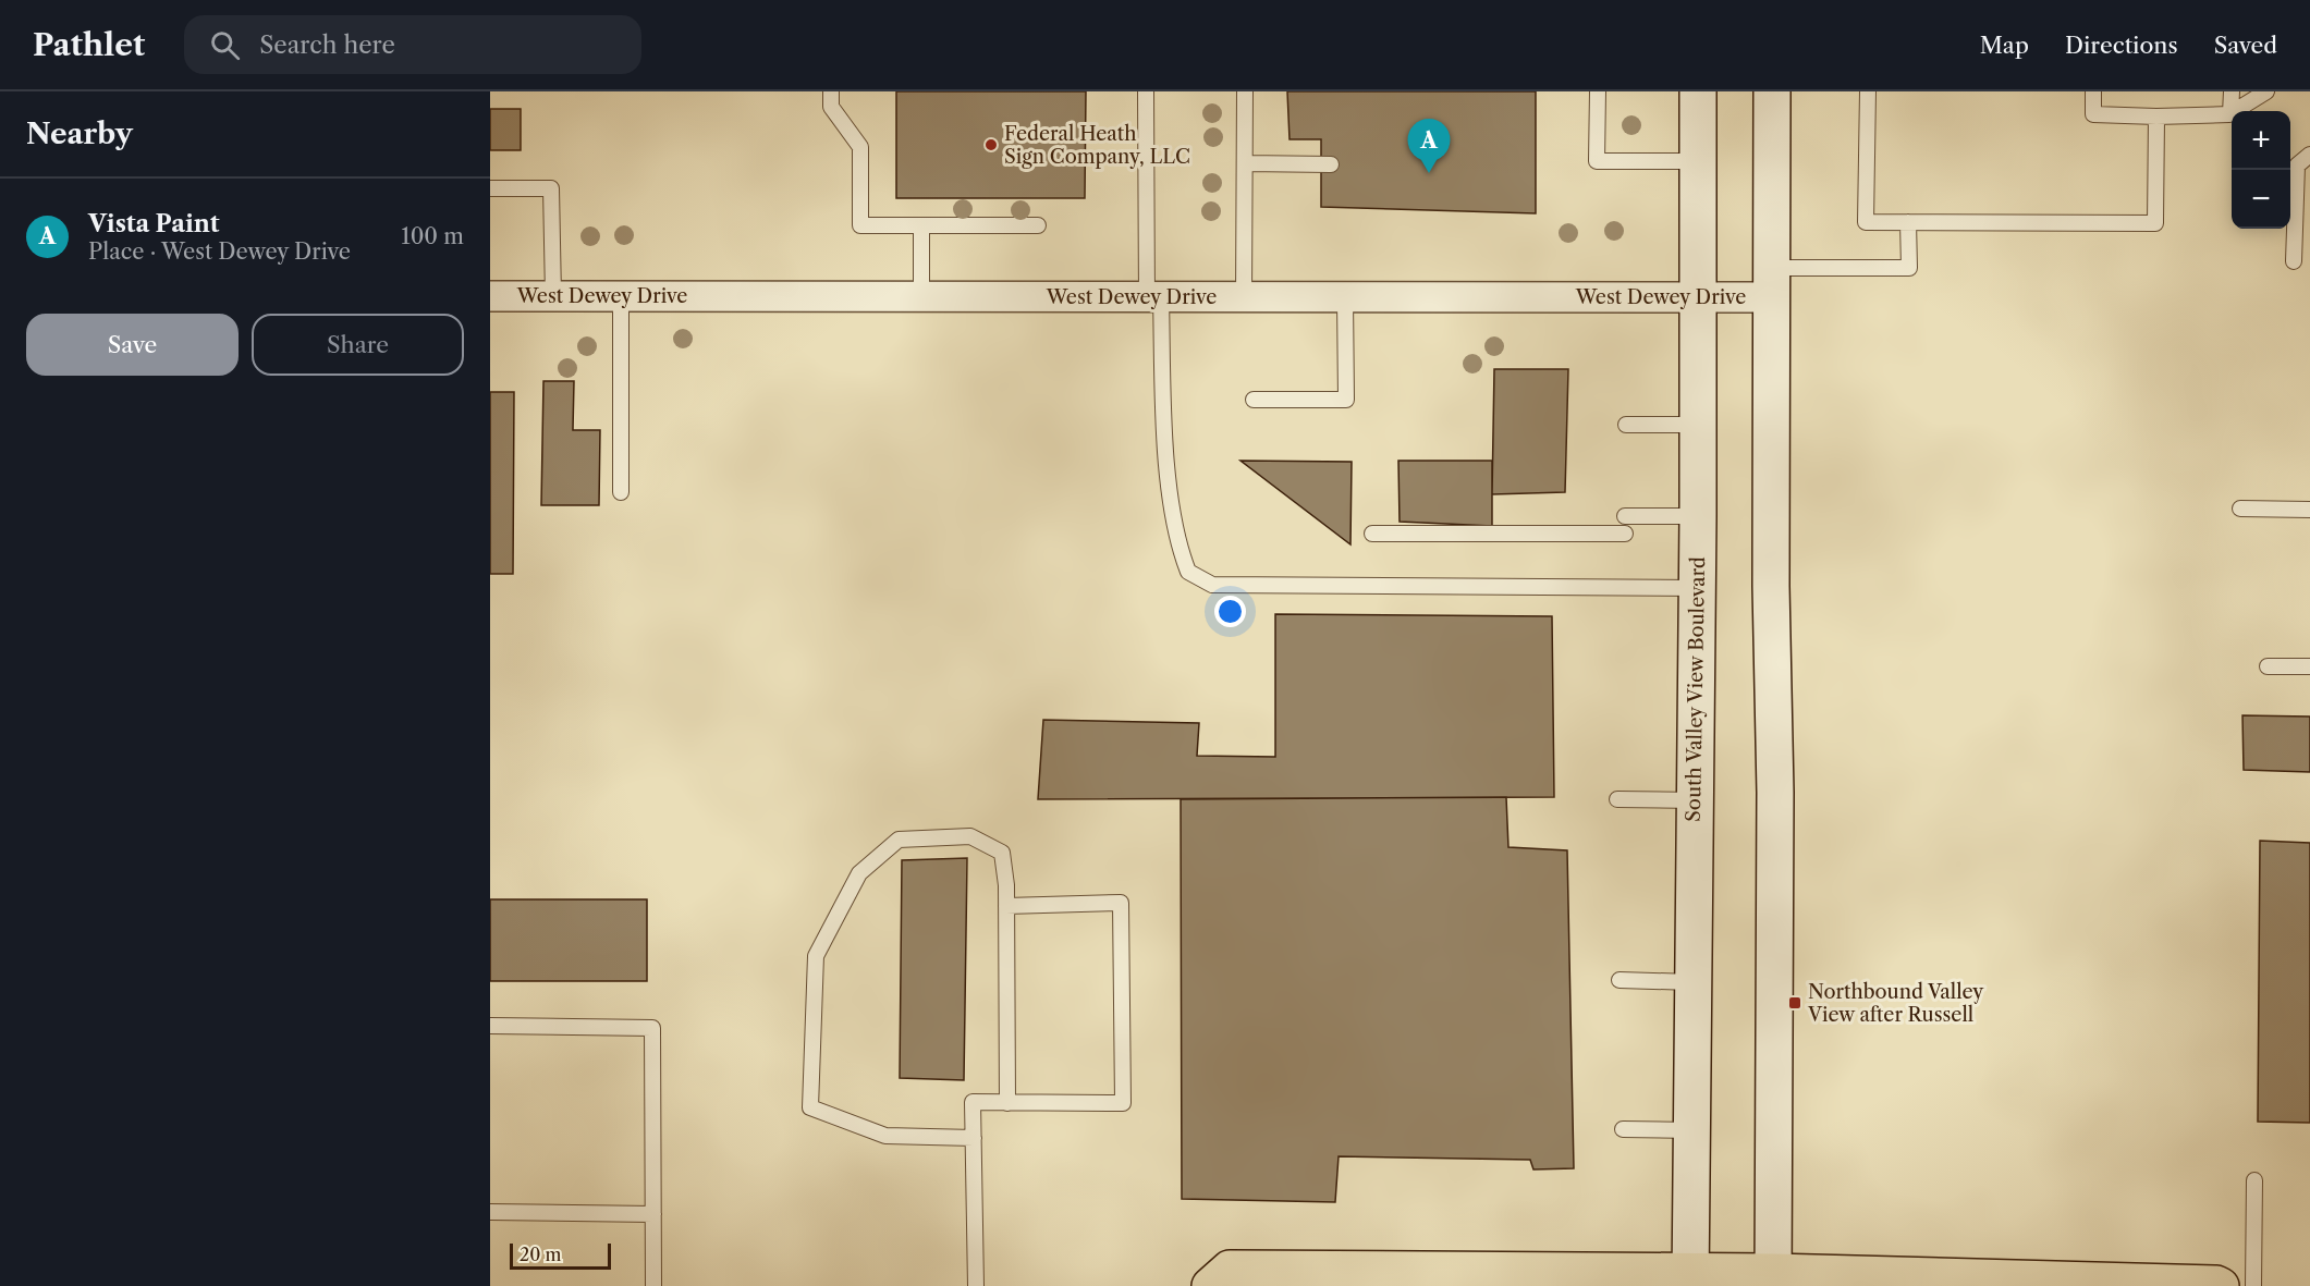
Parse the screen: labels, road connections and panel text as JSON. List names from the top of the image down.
{
  "streets": {
    "main road": ["South Valley View Boulevard"],
    "street": ["West Dewey Drive"]
  },
  "crossings": [
    ["West Dewey Drive", "South Valley View Boulevard"]
  ],
  "places": {
    "other": ["Federal Heath Sign Company, LLC"],
    "transit": ["Northbound Valley View after Russell"]
  },
  "scale_bar": "20 m",
  "page": {
    "header": "Pathlet",
    "search": "Search here",
    "nav": ["Map", "Directions", "Saved"],
    "heading": "Nearby",
    "map_buttons": ["+", "−"],
    "pins": "A",
    "list": [
      {
        "mark": "A",
        "name": "Vista Paint",
        "note": "Place · West Dewey Drive",
        "value": "100 m"
      }
    ],
    "buttons": ["Save", "Share"],
    "scale": "20 m"
  }
}
